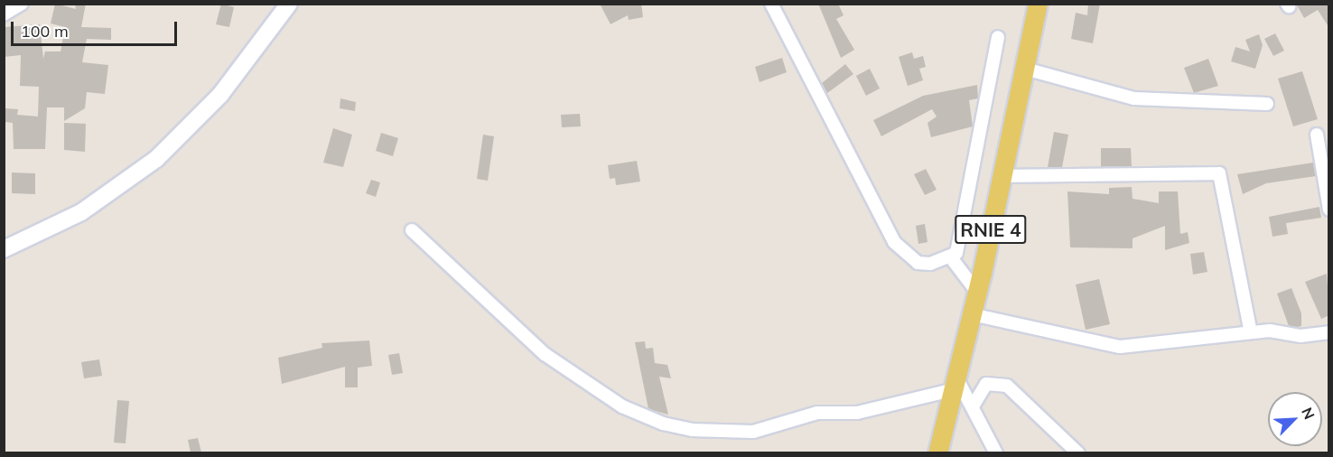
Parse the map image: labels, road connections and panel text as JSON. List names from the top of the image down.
{
  "streets": {
    "main road": ["RNIE 4"]
  },
  "scale_bar": "100 m",
  "north": "top right"
}
